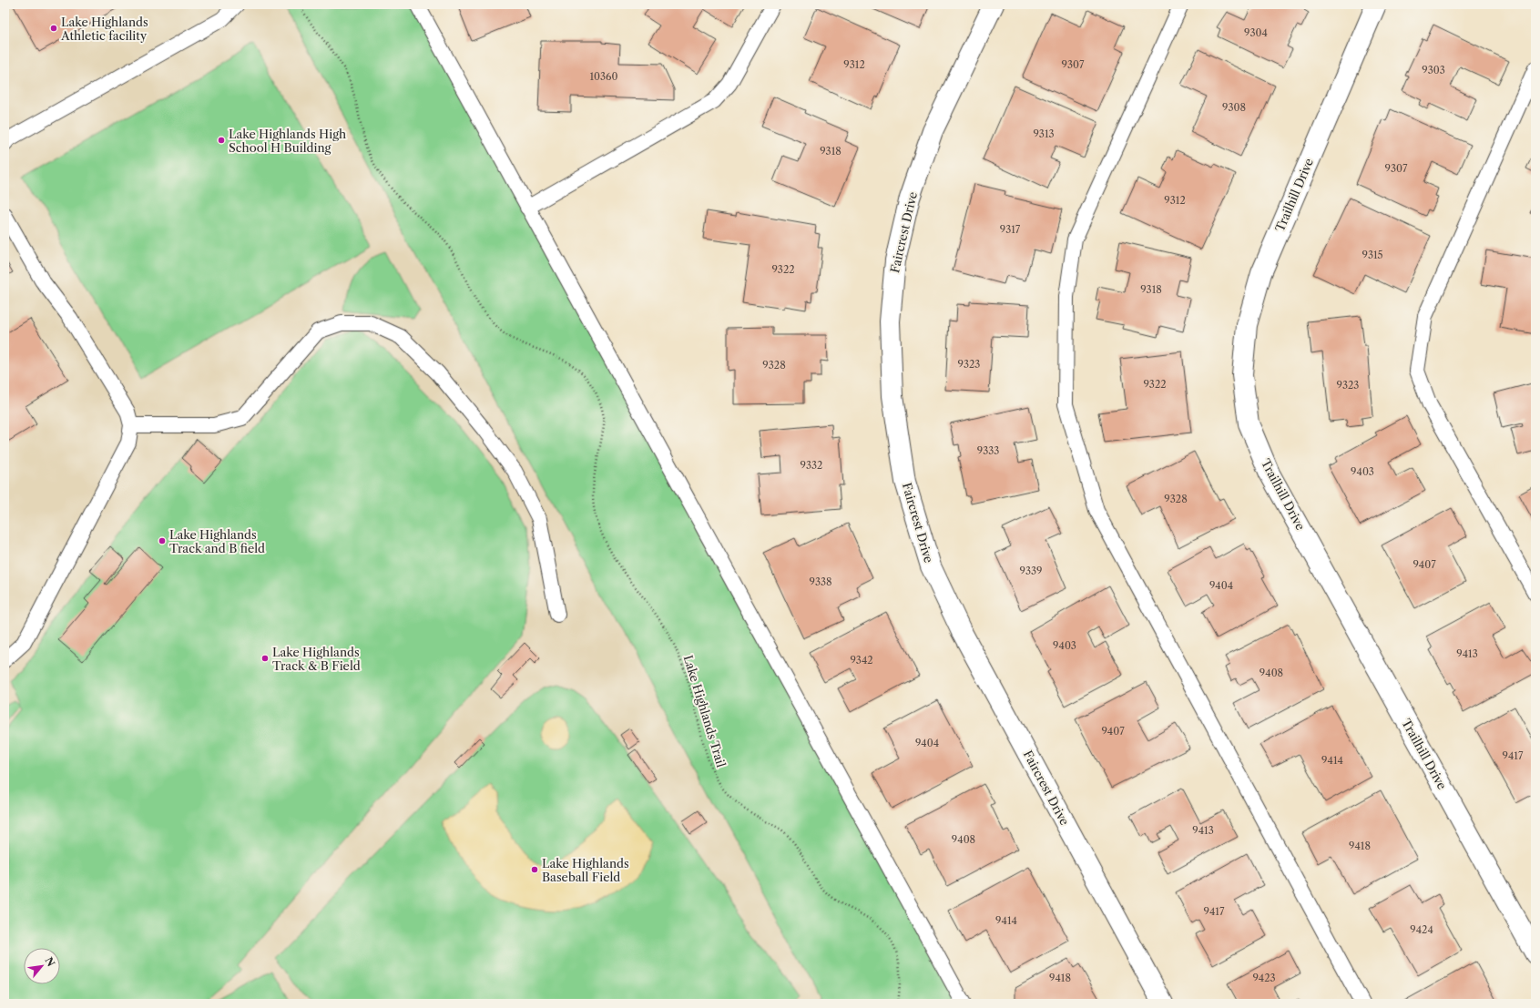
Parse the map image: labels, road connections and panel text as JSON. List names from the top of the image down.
{
  "streets": {
    "street": ["Trailhill Drive", "Faircrest Drive"],
    "path": ["Lake Highlands Trail"]
  },
  "places": [
    "Lake Highlands Athletic facility",
    "Lake Highlands High School H Building",
    "Lake Highlands Track and B field",
    "Lake Highlands Track & B Field",
    "Lake Highlands Baseball Field"
  ],
  "house_numbers": [
    "9304",
    "9312",
    "9307",
    "9303",
    "10360",
    "9308",
    "9313",
    "9318",
    "9307",
    "9312",
    "9317",
    "9315",
    "9322",
    "9318",
    "9323",
    "9328",
    "9322",
    "9323",
    "9333",
    "9332",
    "9403",
    "9328",
    "9407",
    "9339",
    "9338",
    "9404",
    "9403",
    "9413",
    "9342",
    "9408",
    "9407",
    "9404",
    "9417",
    "9414",
    "9413",
    "9408",
    "9418",
    "9417",
    "9414",
    "9424",
    "9418",
    "9423"
  ],
  "north": "top right"
}
